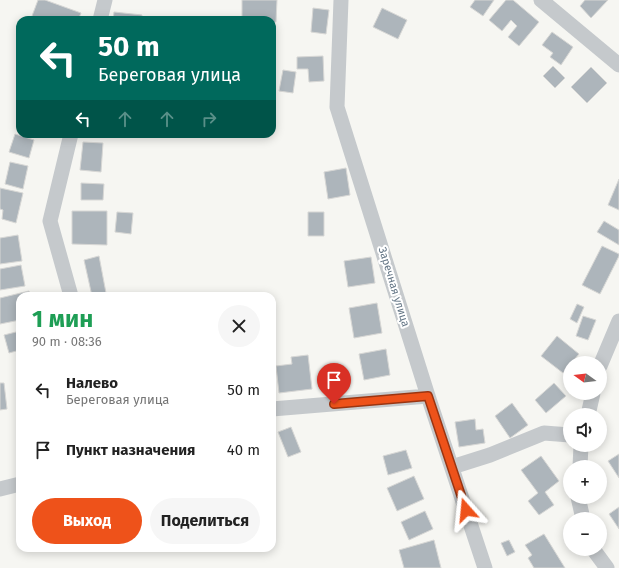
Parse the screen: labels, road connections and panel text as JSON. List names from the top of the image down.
{
  "streets": {
    "street": ["Заречная улица"]
  },
  "north": "left",
  "page": {
    "turn": ["50 m", "Береговая улица"],
    "heading": ["1 мин", "90 m · 08:36"],
    "map_buttons": ["+", "−"],
    "list": [
      {
        "name": "Налево",
        "note": "Береговая улица",
        "value": "50 m"
      },
      {
        "name": "Пункт назначения",
        "value": "40 m"
      }
    ],
    "buttons": ["Выход", "Поделиться"]
  }
}
